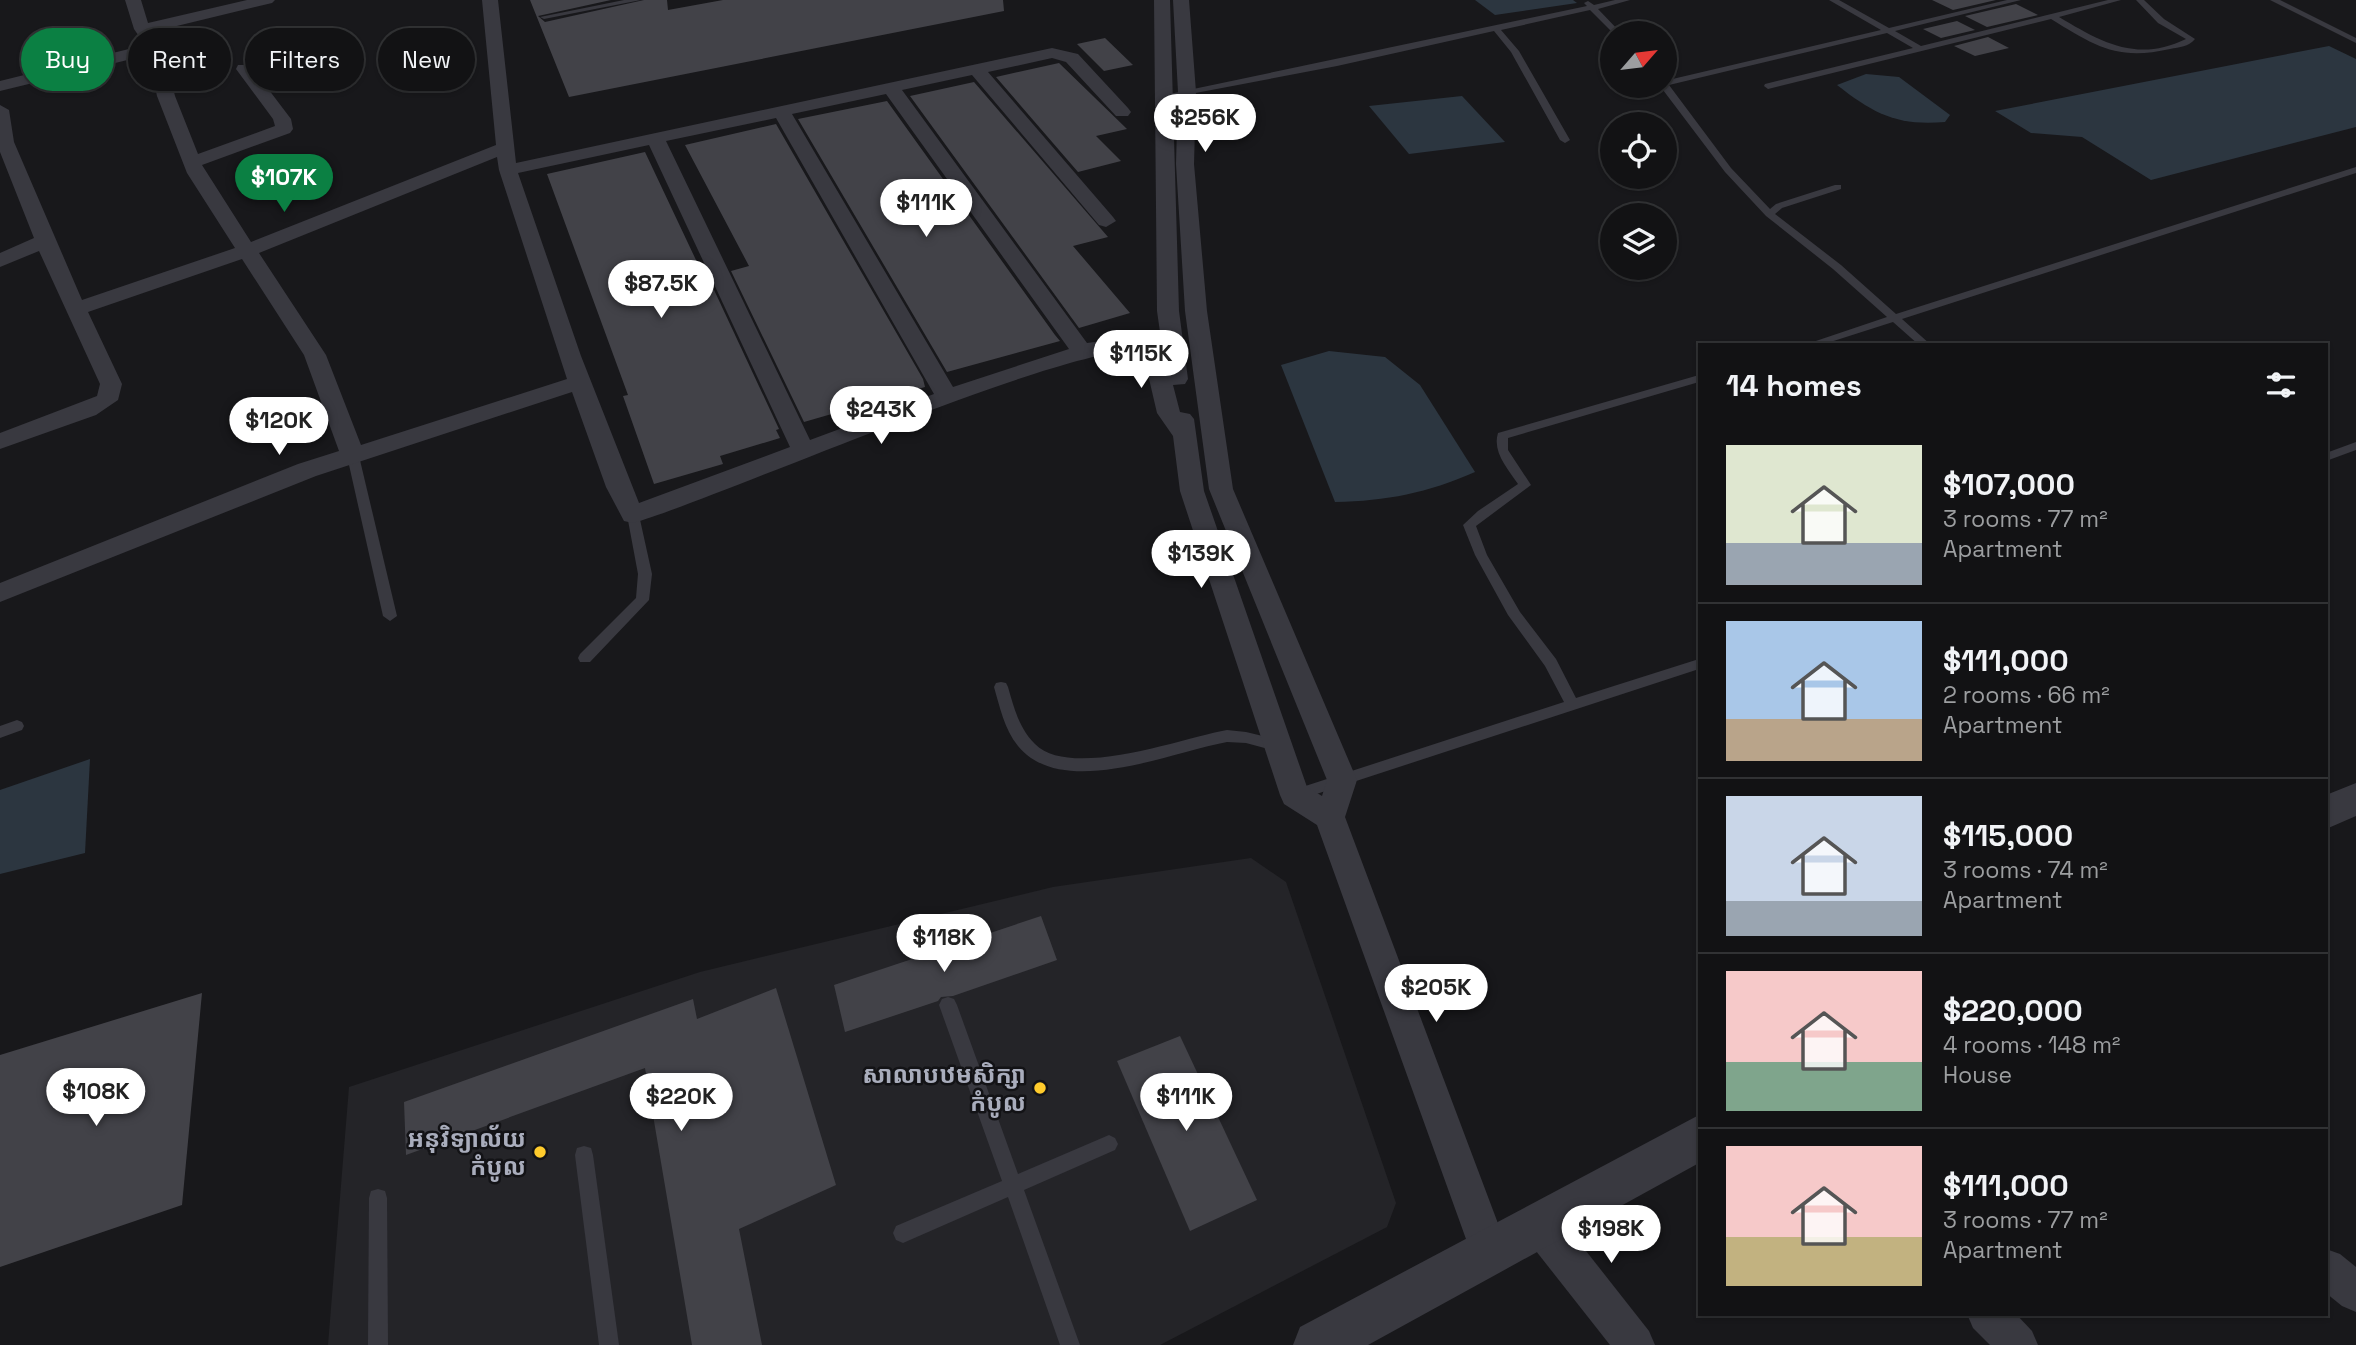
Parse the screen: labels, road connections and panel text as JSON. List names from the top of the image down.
{
  "places": ["សាលាបឋមសិក្សា កំបូល", "អនុវិទ្យាល័យ កំបូល"],
  "north": "top right",
  "page": {
    "chip": [
      "Buy",
      "Rent",
      "Filters",
      "New"
    ],
    "price": [
      "$256K",
      "$107K",
      "$111K",
      "$87.5K",
      "$115K",
      "$243K",
      "$120K",
      "$139K",
      "$118K",
      "$205K",
      "$108K",
      "$220K",
      "$111K",
      "$198K"
    ],
    "heading": "14 homes",
    "list": [
      {
        "name": "$107,000",
        "note": "3 rooms · 77 m² · Apartment"
      },
      {
        "name": "$111,000",
        "note": "2 rooms · 66 m² · Apartment"
      },
      {
        "name": "$115,000",
        "note": "3 rooms · 74 m² · Apartment"
      },
      {
        "name": "$220,000",
        "note": "4 rooms · 148 m² · House"
      },
      {
        "name": "$111,000",
        "note": "3 rooms · 77 m² · Apartment"
      }
    ]
  }
}
